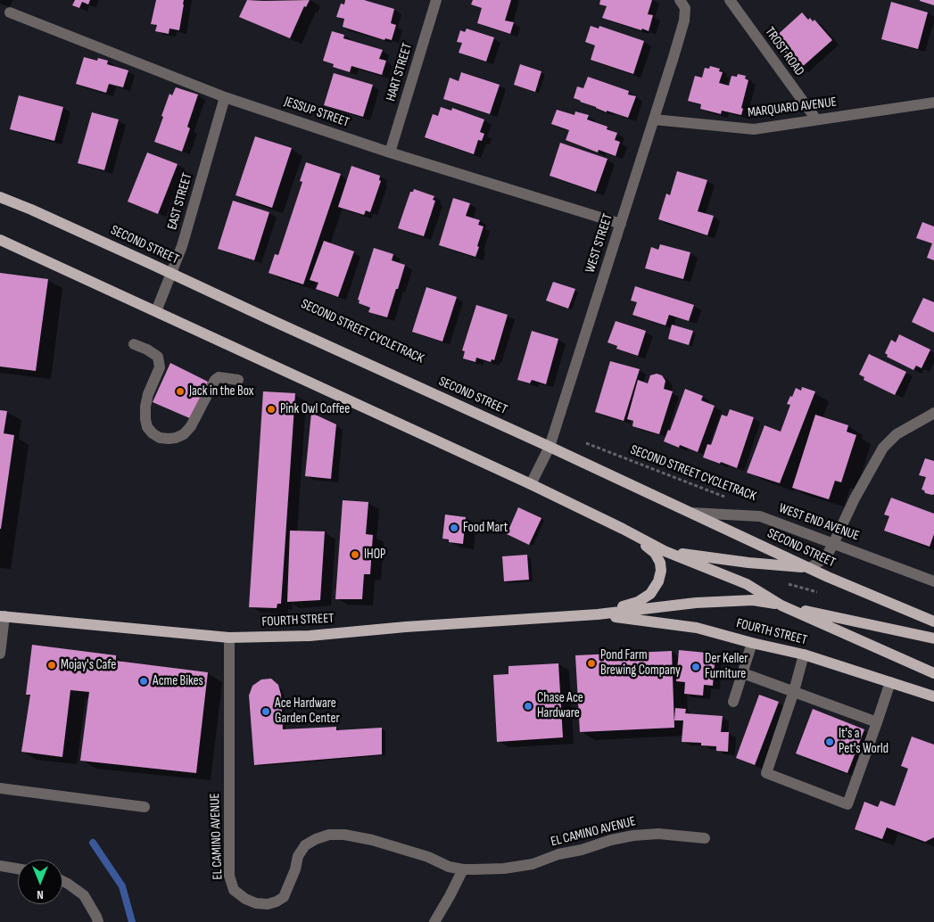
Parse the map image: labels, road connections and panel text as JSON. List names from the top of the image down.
{
  "streets": {
    "main road": ["SECOND STREET", "FOURTH STREET"],
    "street": [
      "TROST ROAD",
      "HART STREET",
      "MARQUARD AVENUE",
      "JESSUP STREET",
      "EAST STREET",
      "WEST STREET",
      "WEST END AVENUE",
      "EL CAMINO AVENUE"
    ],
    "path": ["SECOND STREET CYCLETRACK"]
  },
  "crossings": [
    ["TROST ROAD", "MARQUARD AVENUE"],
    ["HART STREET", "JESSUP STREET"],
    ["MARQUARD AVENUE", "WEST STREET"],
    ["JESSUP STREET", "EAST STREET"],
    ["JESSUP STREET", "WEST STREET"],
    ["EAST STREET", "SECOND STREET"],
    ["WEST STREET", "SECOND STREET"],
    ["WEST STREET", "SECOND STREET CYCLETRACK"],
    ["SECOND STREET", "WEST END AVENUE"],
    ["FOURTH STREET", "EL CAMINO AVENUE"]
  ],
  "places": [
    "Jack in the Box",
    "Pink Owl Coffee",
    "Food Mart",
    "IHOP",
    "Pond Farm Brewing Company",
    "Mojay's Cafe",
    "Der Keller Furniture",
    "Acme Bikes",
    "Chase Ace Hardware",
    "Ace Hardware Garden Center",
    "It's a Pet's World"
  ],
  "north": "bottom"
}
